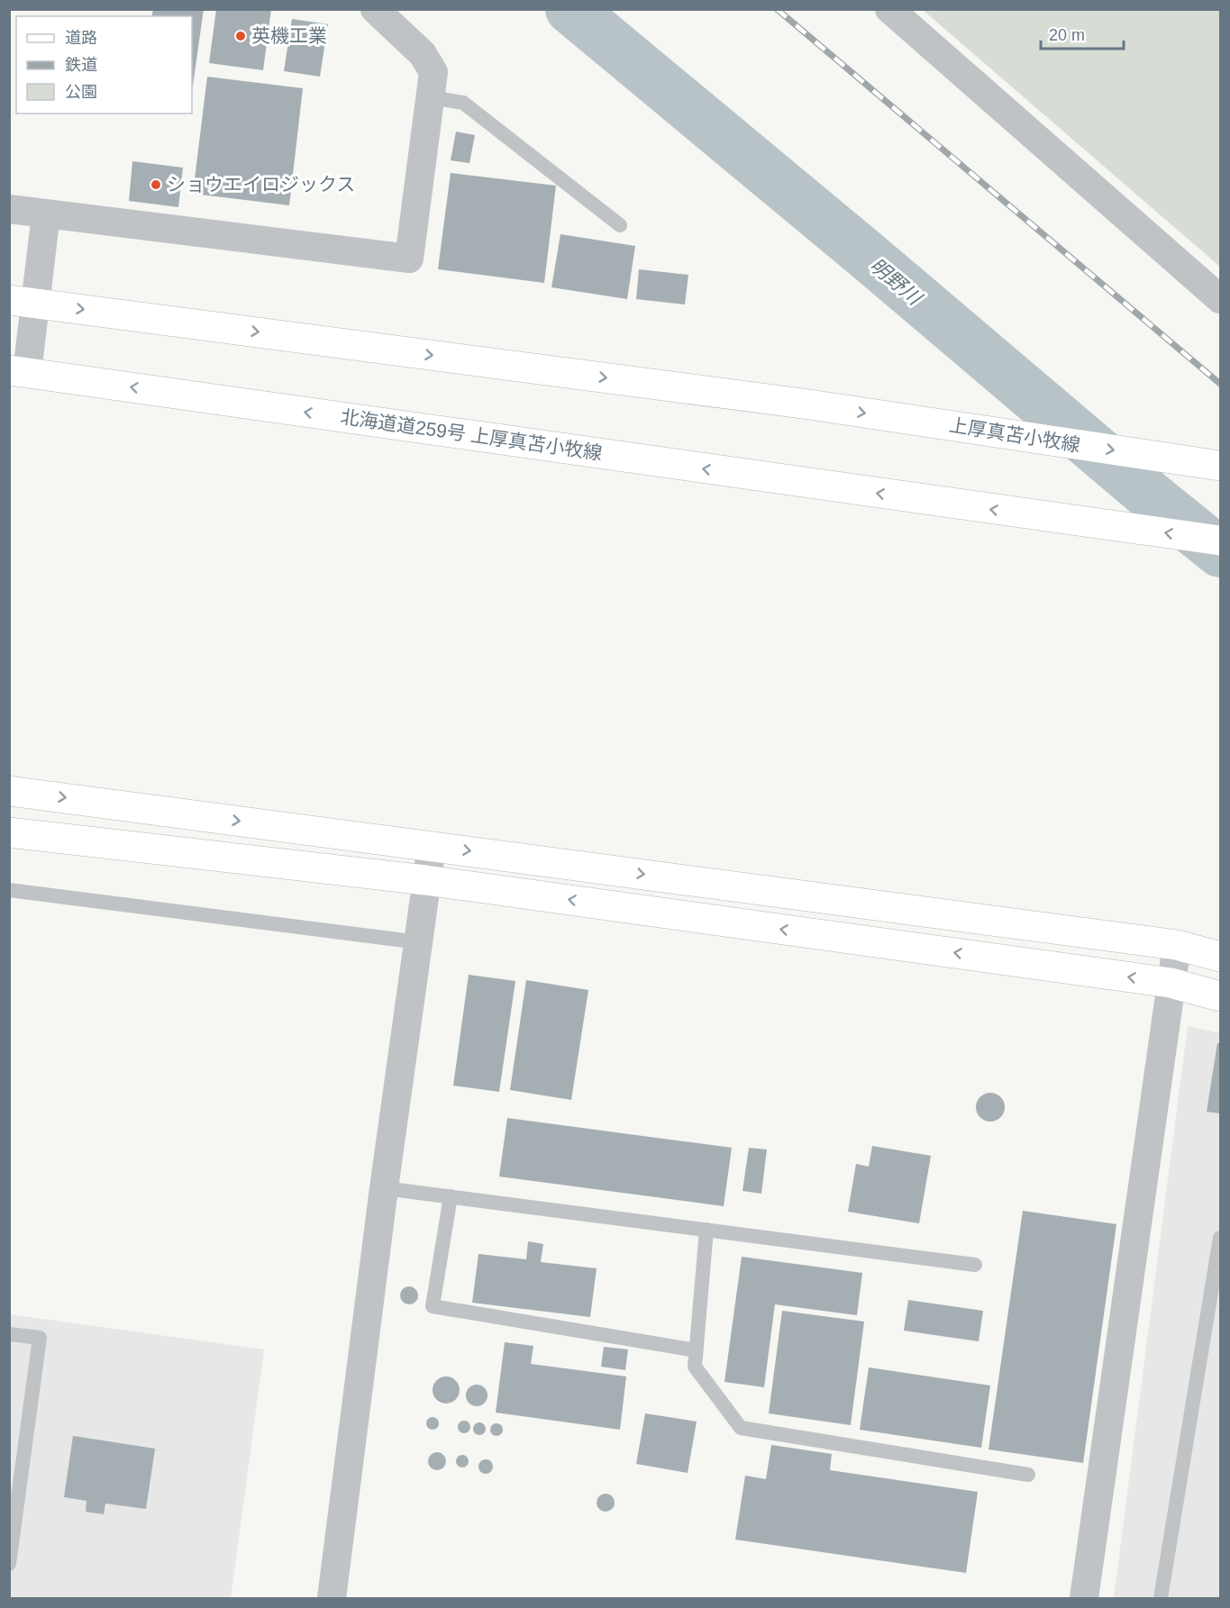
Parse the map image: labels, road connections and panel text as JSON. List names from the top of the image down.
{
  "streets": {
    "street": ["北海道道259号 上厚真苫小牧線", "上厚真苫小牧線"]
  },
  "one_way": ["北海道道259号 上厚真苫小牧線", "上厚真苫小牧線"],
  "water": ["明野川"],
  "places": ["英機工業", "ショウエイロジックス"],
  "legend": ["道路", "鉄道", "公園"],
  "scale_bar": "20 m"
}
